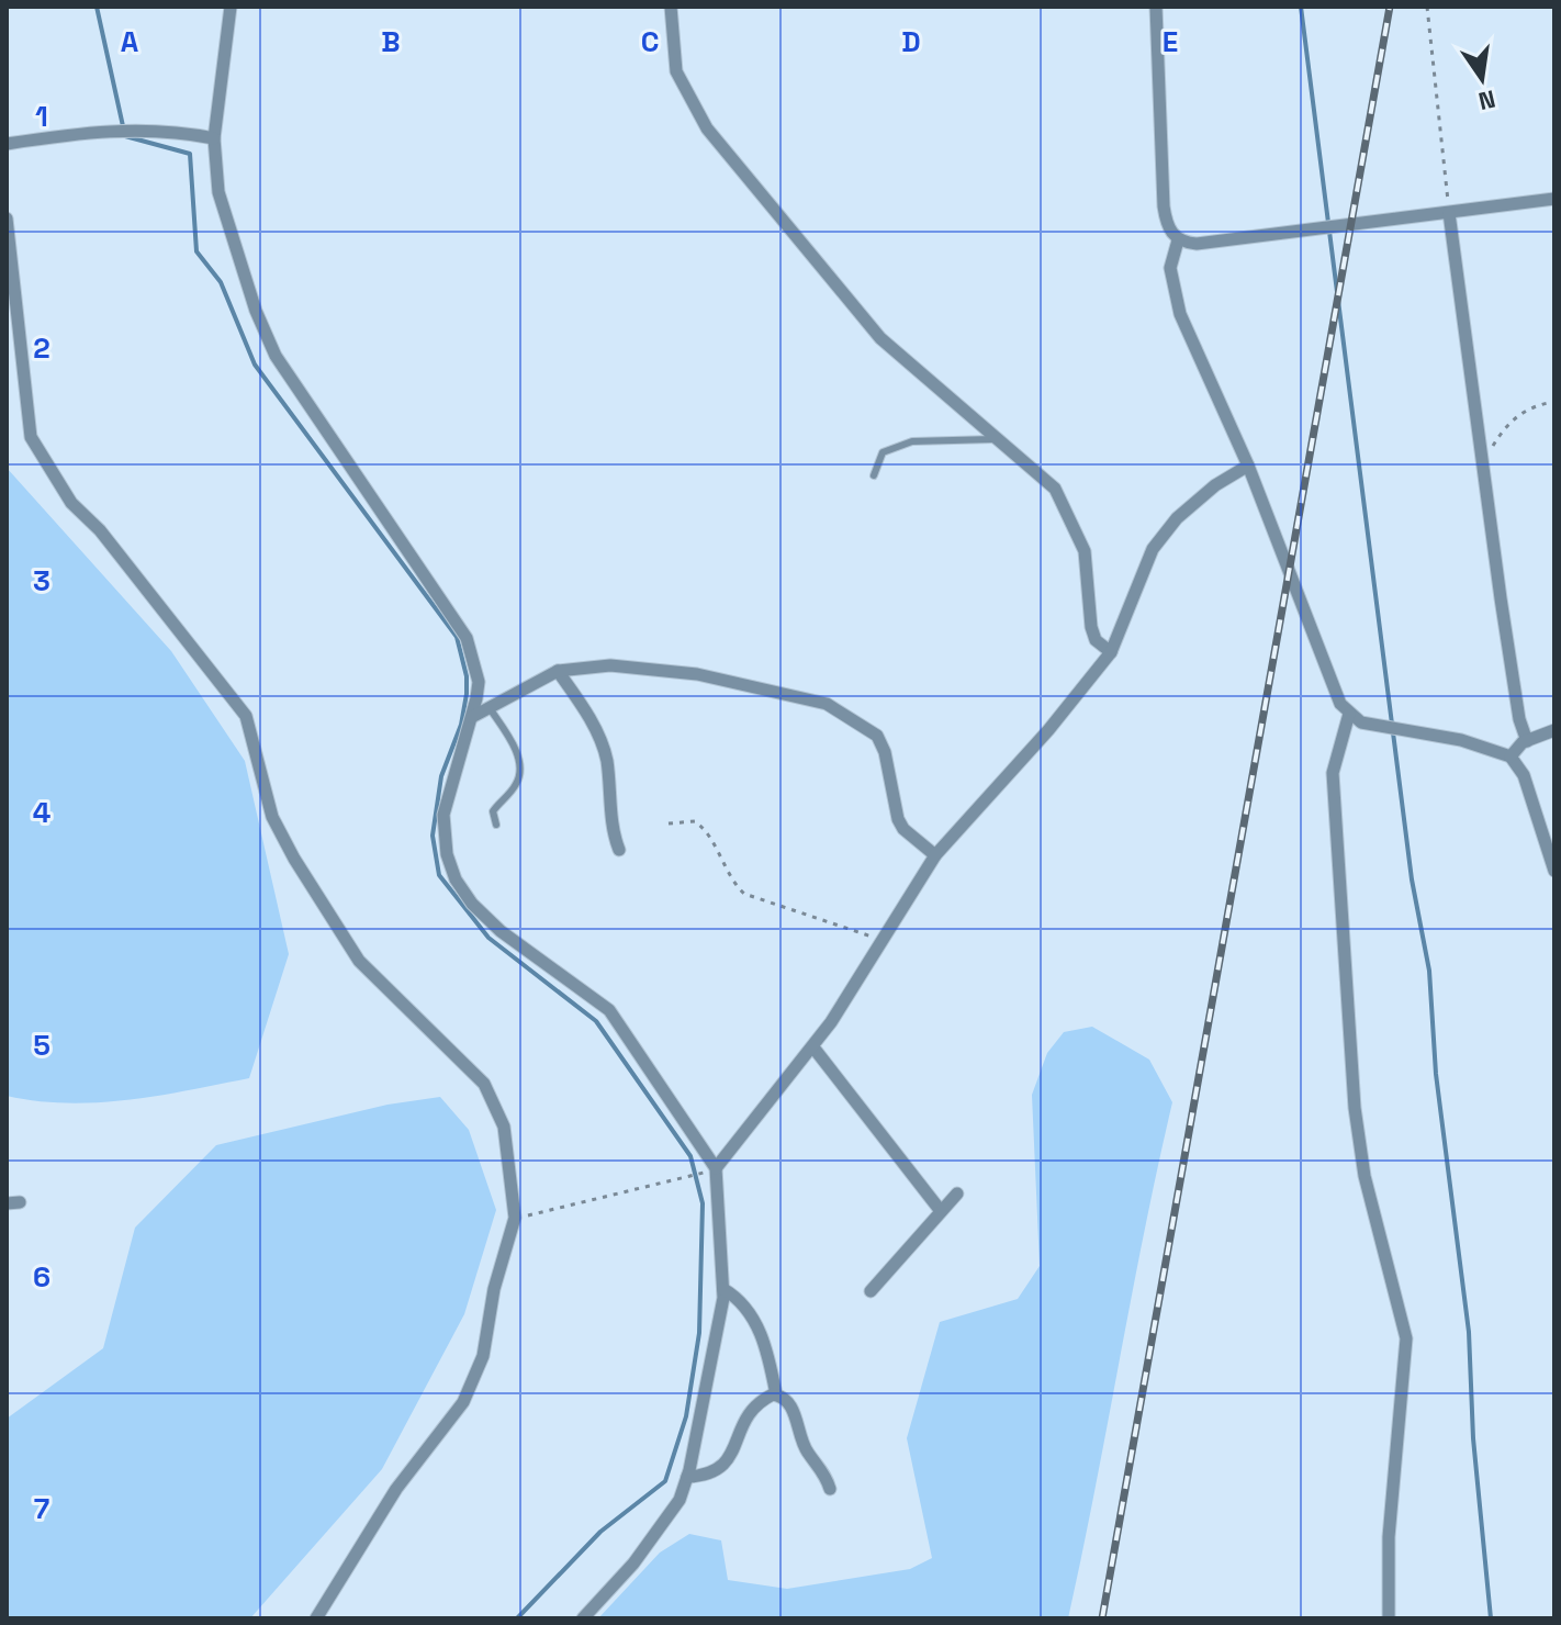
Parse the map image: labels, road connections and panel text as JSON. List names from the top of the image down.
{
  "north": "bottom",
  "grid": {
    "columns": [
      "A",
      "B",
      "C",
      "D",
      "E"
    ],
    "rows": [
      "1",
      "2",
      "3",
      "4",
      "5",
      "6",
      "7"
    ]
  }
}
